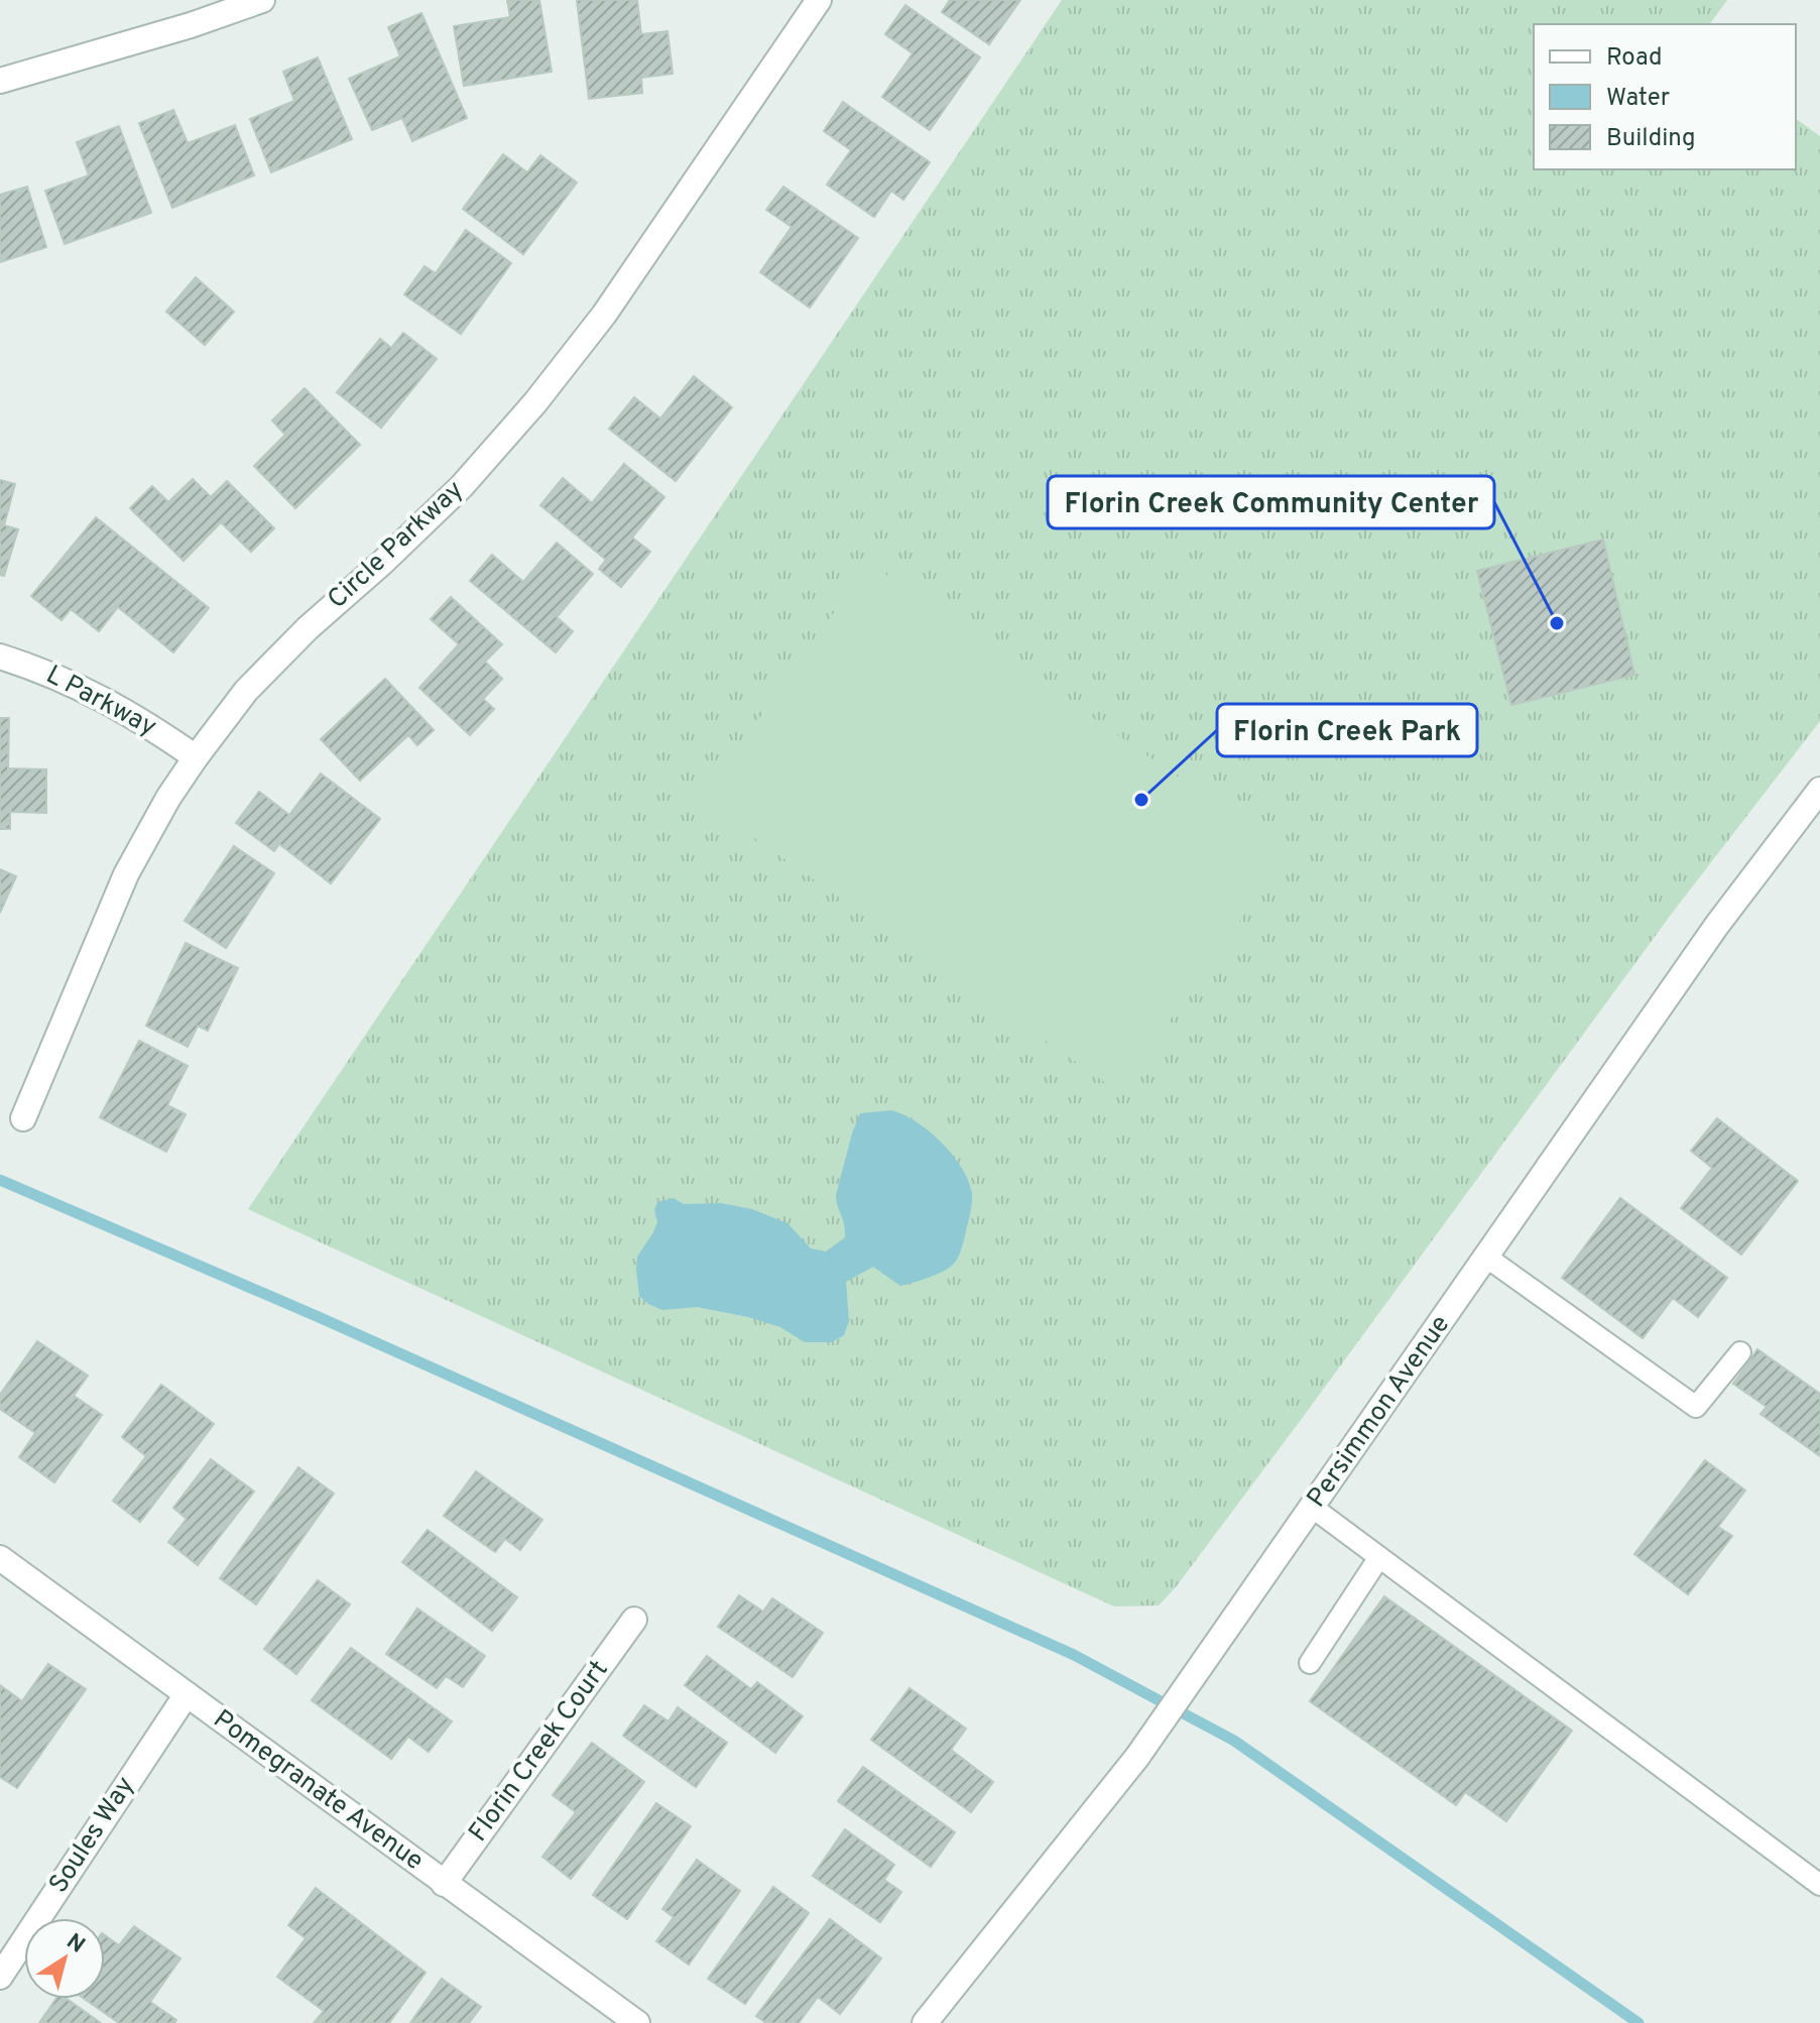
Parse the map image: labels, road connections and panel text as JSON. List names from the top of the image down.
{
  "streets": {
    "street": [
      "Circle Parkway",
      "L Parkway",
      "Persimmon Avenue",
      "Florin Creek Court",
      "Pomegranate Avenue",
      "Soules Way"
    ]
  },
  "crossings": [
    ["Circle Parkway", "L Parkway"],
    ["Florin Creek Court", "Pomegranate Avenue"],
    ["Pomegranate Avenue", "Soules Way"]
  ],
  "places": ["Florin Creek Community Center", "Florin Creek Park"],
  "legend": ["Road", "Water", "Building"],
  "north": "top right"
}
